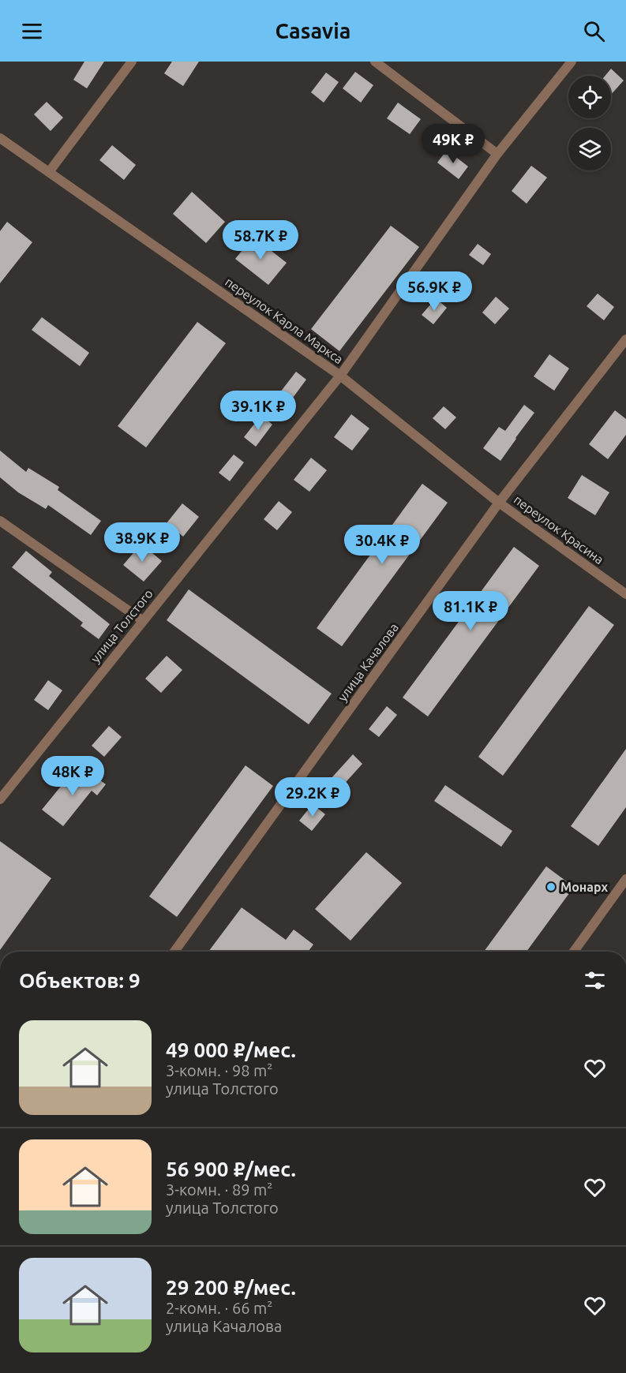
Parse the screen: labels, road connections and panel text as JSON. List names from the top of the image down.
{
  "streets": {
    "street": [
      "переулок Карла Маркса",
      "переулок Красина",
      "улица Толстого",
      "улица Качалова"
    ]
  },
  "crossings": [
    ["переулок Карла Маркса", "переулок Красина"],
    ["переулок Карла Маркса", "улица Толстого"],
    ["переулок Карла Маркса", "улица Качалова"],
    ["переулок Красина", "улица Качалова"]
  ],
  "places": ["Монарх"],
  "page": {
    "header": "Casavia",
    "price": [
      "49K ₽",
      "58.7K ₽",
      "56.9K ₽",
      "39.1K ₽",
      "38.9K ₽",
      "30.4K ₽",
      "81.1K ₽",
      "48K ₽",
      "29.2K ₽"
    ],
    "heading": "Объектов: 9",
    "list": [
      {
        "name": "49 000 ₽/мес.",
        "note": "3-комн. · 98 m² · улица Толстого"
      },
      {
        "name": "56 900 ₽/мес.",
        "note": "3-комн. · 89 m² · улица Толстого"
      },
      {
        "name": "29 200 ₽/мес.",
        "note": "2-комн. · 66 m² · улица Качалова"
      }
    ]
  }
}
